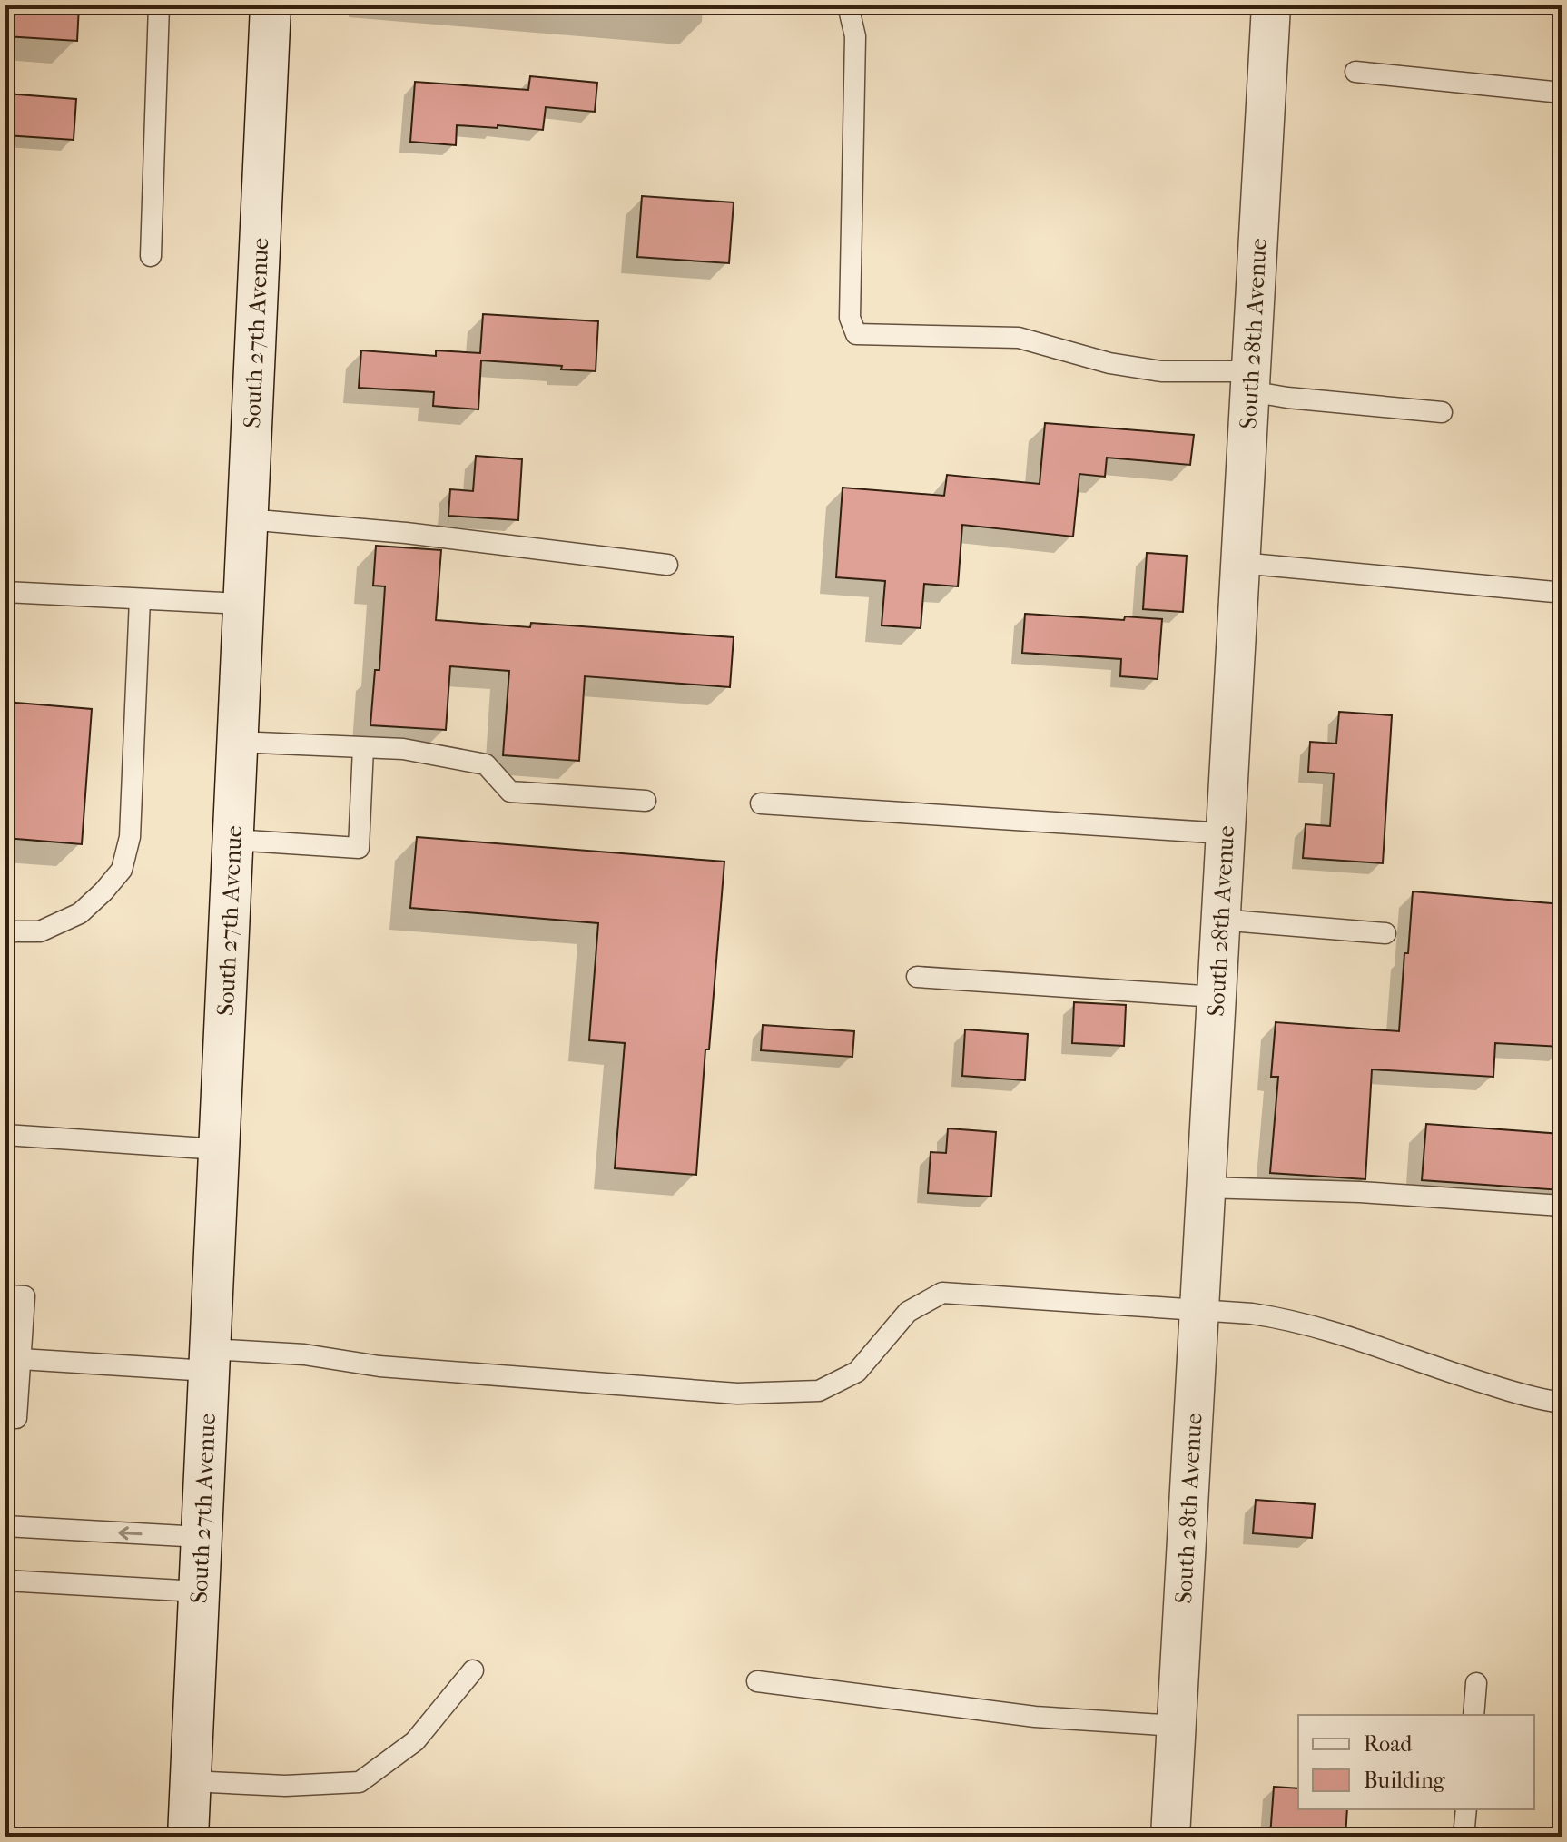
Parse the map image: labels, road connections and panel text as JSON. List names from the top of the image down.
{
  "streets": {
    "main road": ["South 27th Avenue"],
    "street": ["South 28th Avenue"]
  },
  "legend": ["Road", "Building"]
}
